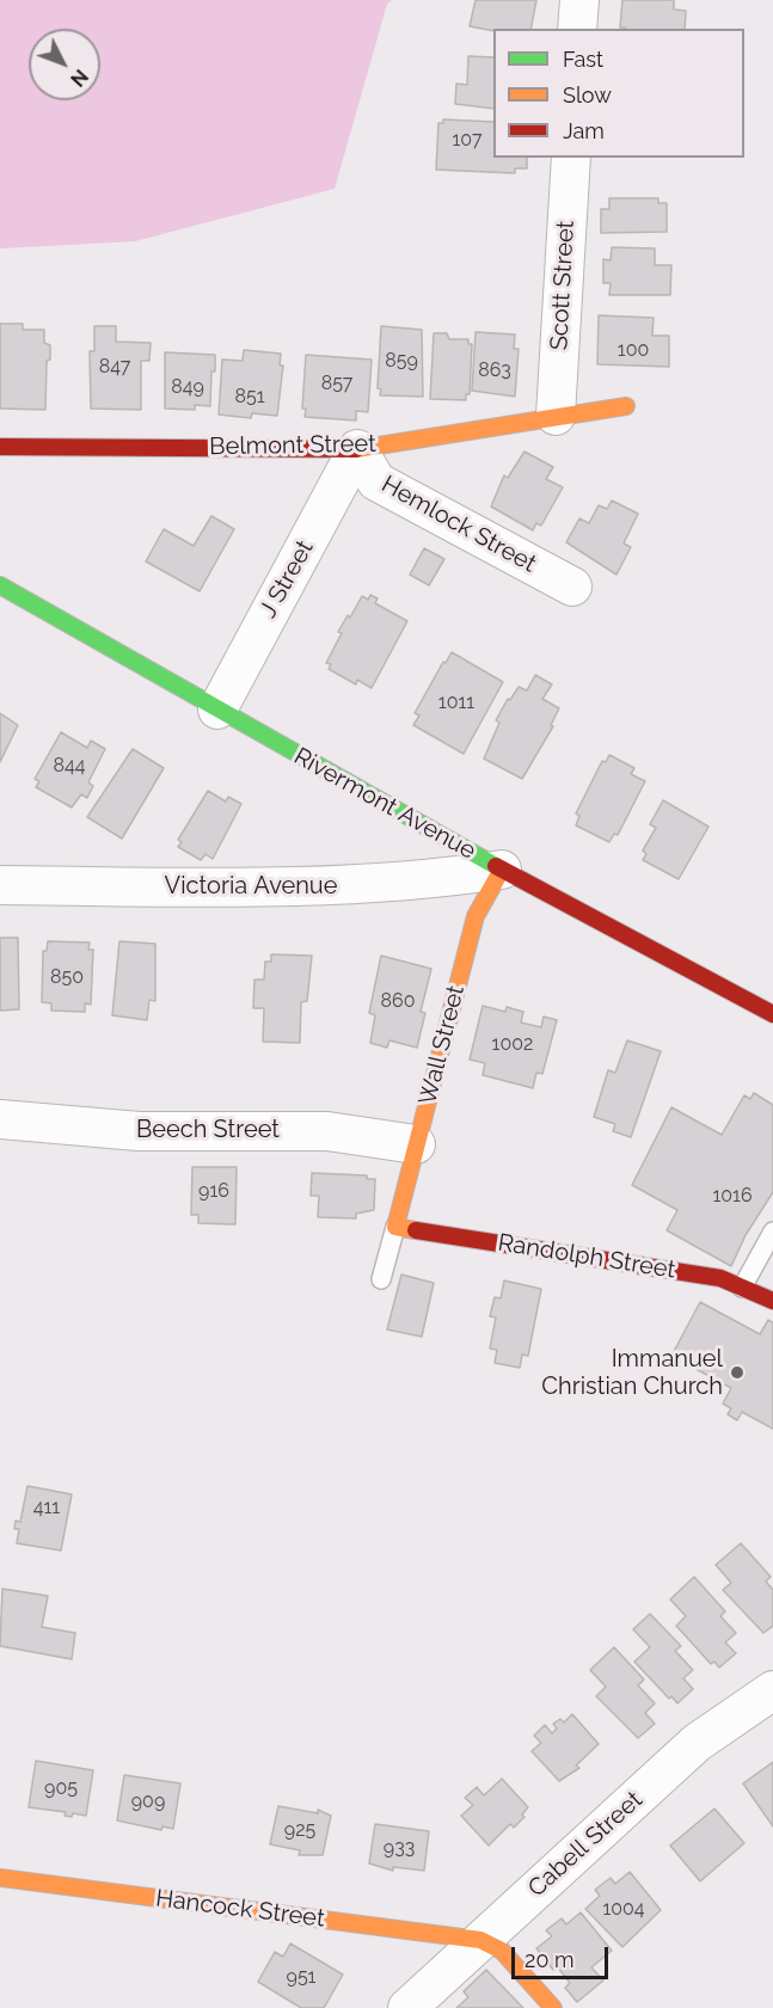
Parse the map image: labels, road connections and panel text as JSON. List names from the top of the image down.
{
  "streets": {
    "street": [
      "Scott Street",
      "Belmont Street",
      "Hemlock Street",
      "J Street",
      "Rivermont Avenue",
      "Victoria Avenue",
      "Wall Street",
      "Beech Street",
      "Randolph Street",
      "Cabell Street",
      "Hancock Street"
    ]
  },
  "crossings": [
    ["Scott Street", "Belmont Street"],
    ["Belmont Street", "Hemlock Street"],
    ["Belmont Street", "J Street"],
    ["Hemlock Street", "J Street"],
    ["J Street", "Rivermont Avenue"],
    ["Rivermont Avenue", "Victoria Avenue"],
    ["Rivermont Avenue", "Wall Street"],
    ["Victoria Avenue", "Wall Street"],
    ["Wall Street", "Beech Street"],
    ["Wall Street", "Randolph Street"],
    ["Cabell Street", "Hancock Street"]
  ],
  "places": ["Immanuel Christian Church"],
  "house_numbers": [
    "107",
    "100",
    "859",
    "847",
    "863",
    "857",
    "849",
    "851",
    "1011",
    "844",
    "850",
    "860",
    "1002",
    "916",
    "1016",
    "411",
    "905",
    "909",
    "925",
    "933",
    "1004",
    "951"
  ],
  "legend": ["Fast", "Slow", "Jam"],
  "scale_bar": "20 m",
  "north": "bottom right"
}
